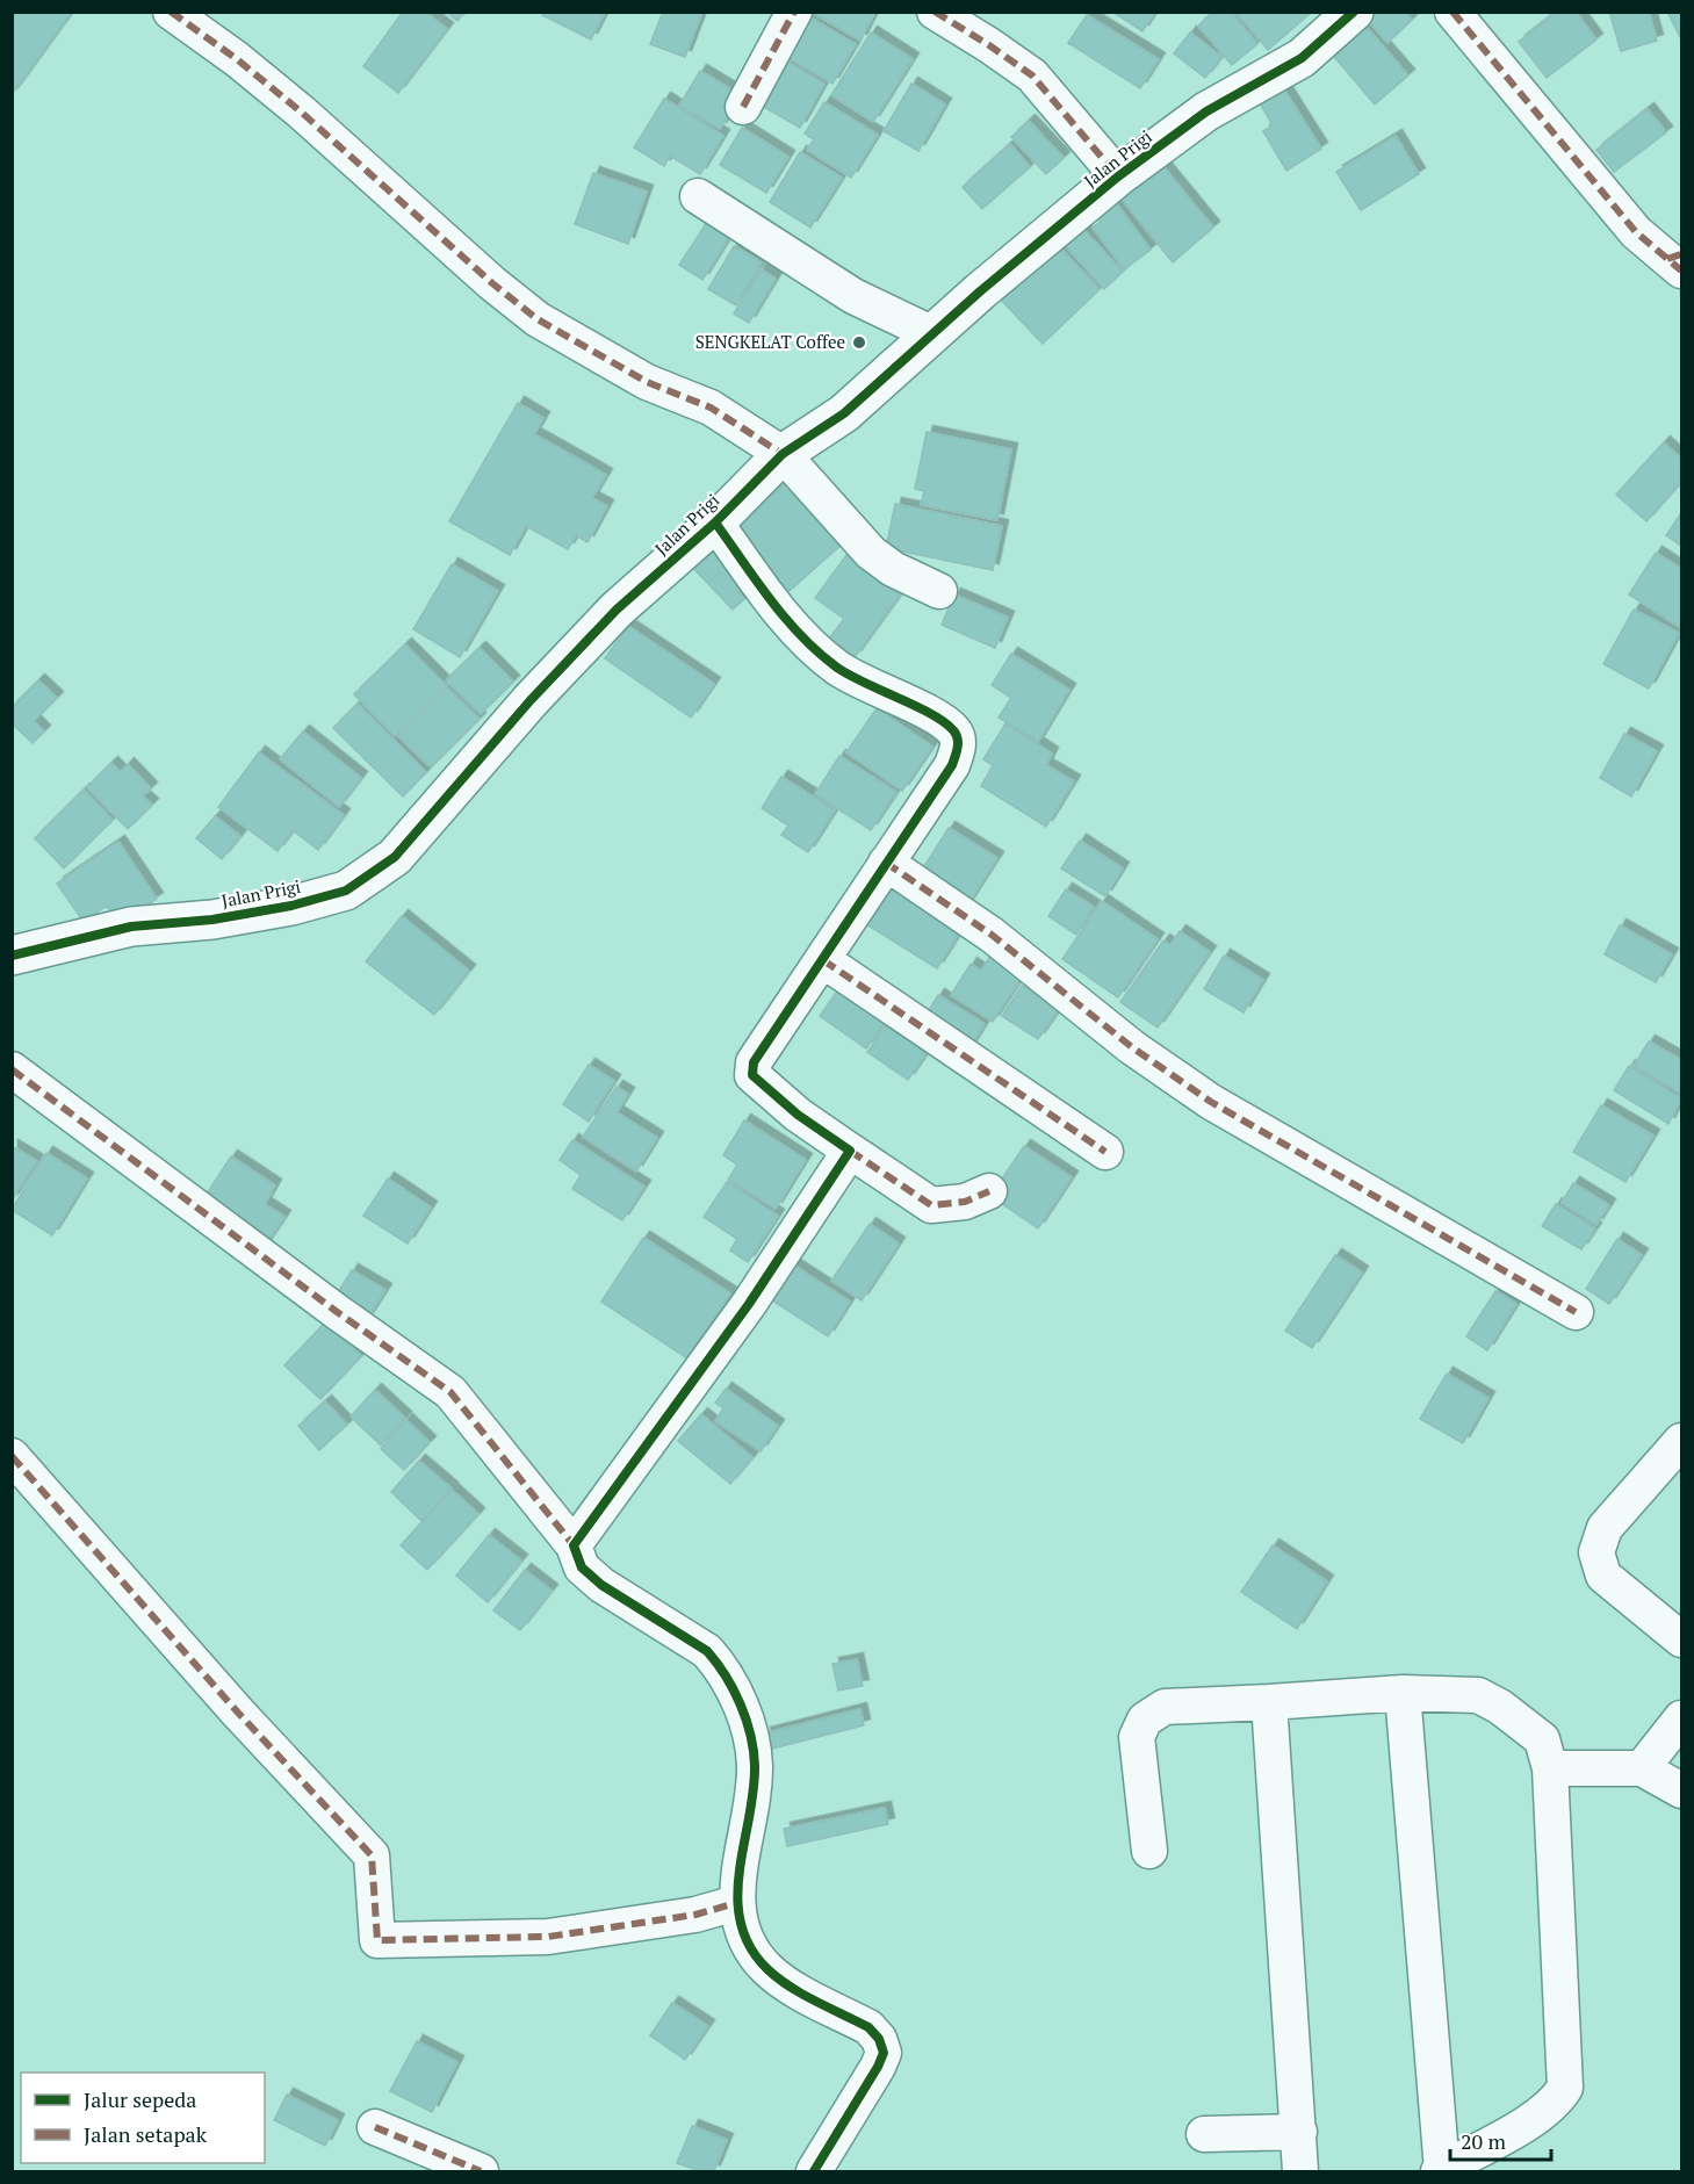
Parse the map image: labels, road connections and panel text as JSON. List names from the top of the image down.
{
  "streets": {
    "street": ["Jalan Prigi"]
  },
  "places": ["SENGKELAT Coffee"],
  "legend": ["Jalur sepeda", "Jalan setapak"],
  "scale_bar": "20 m"
}
